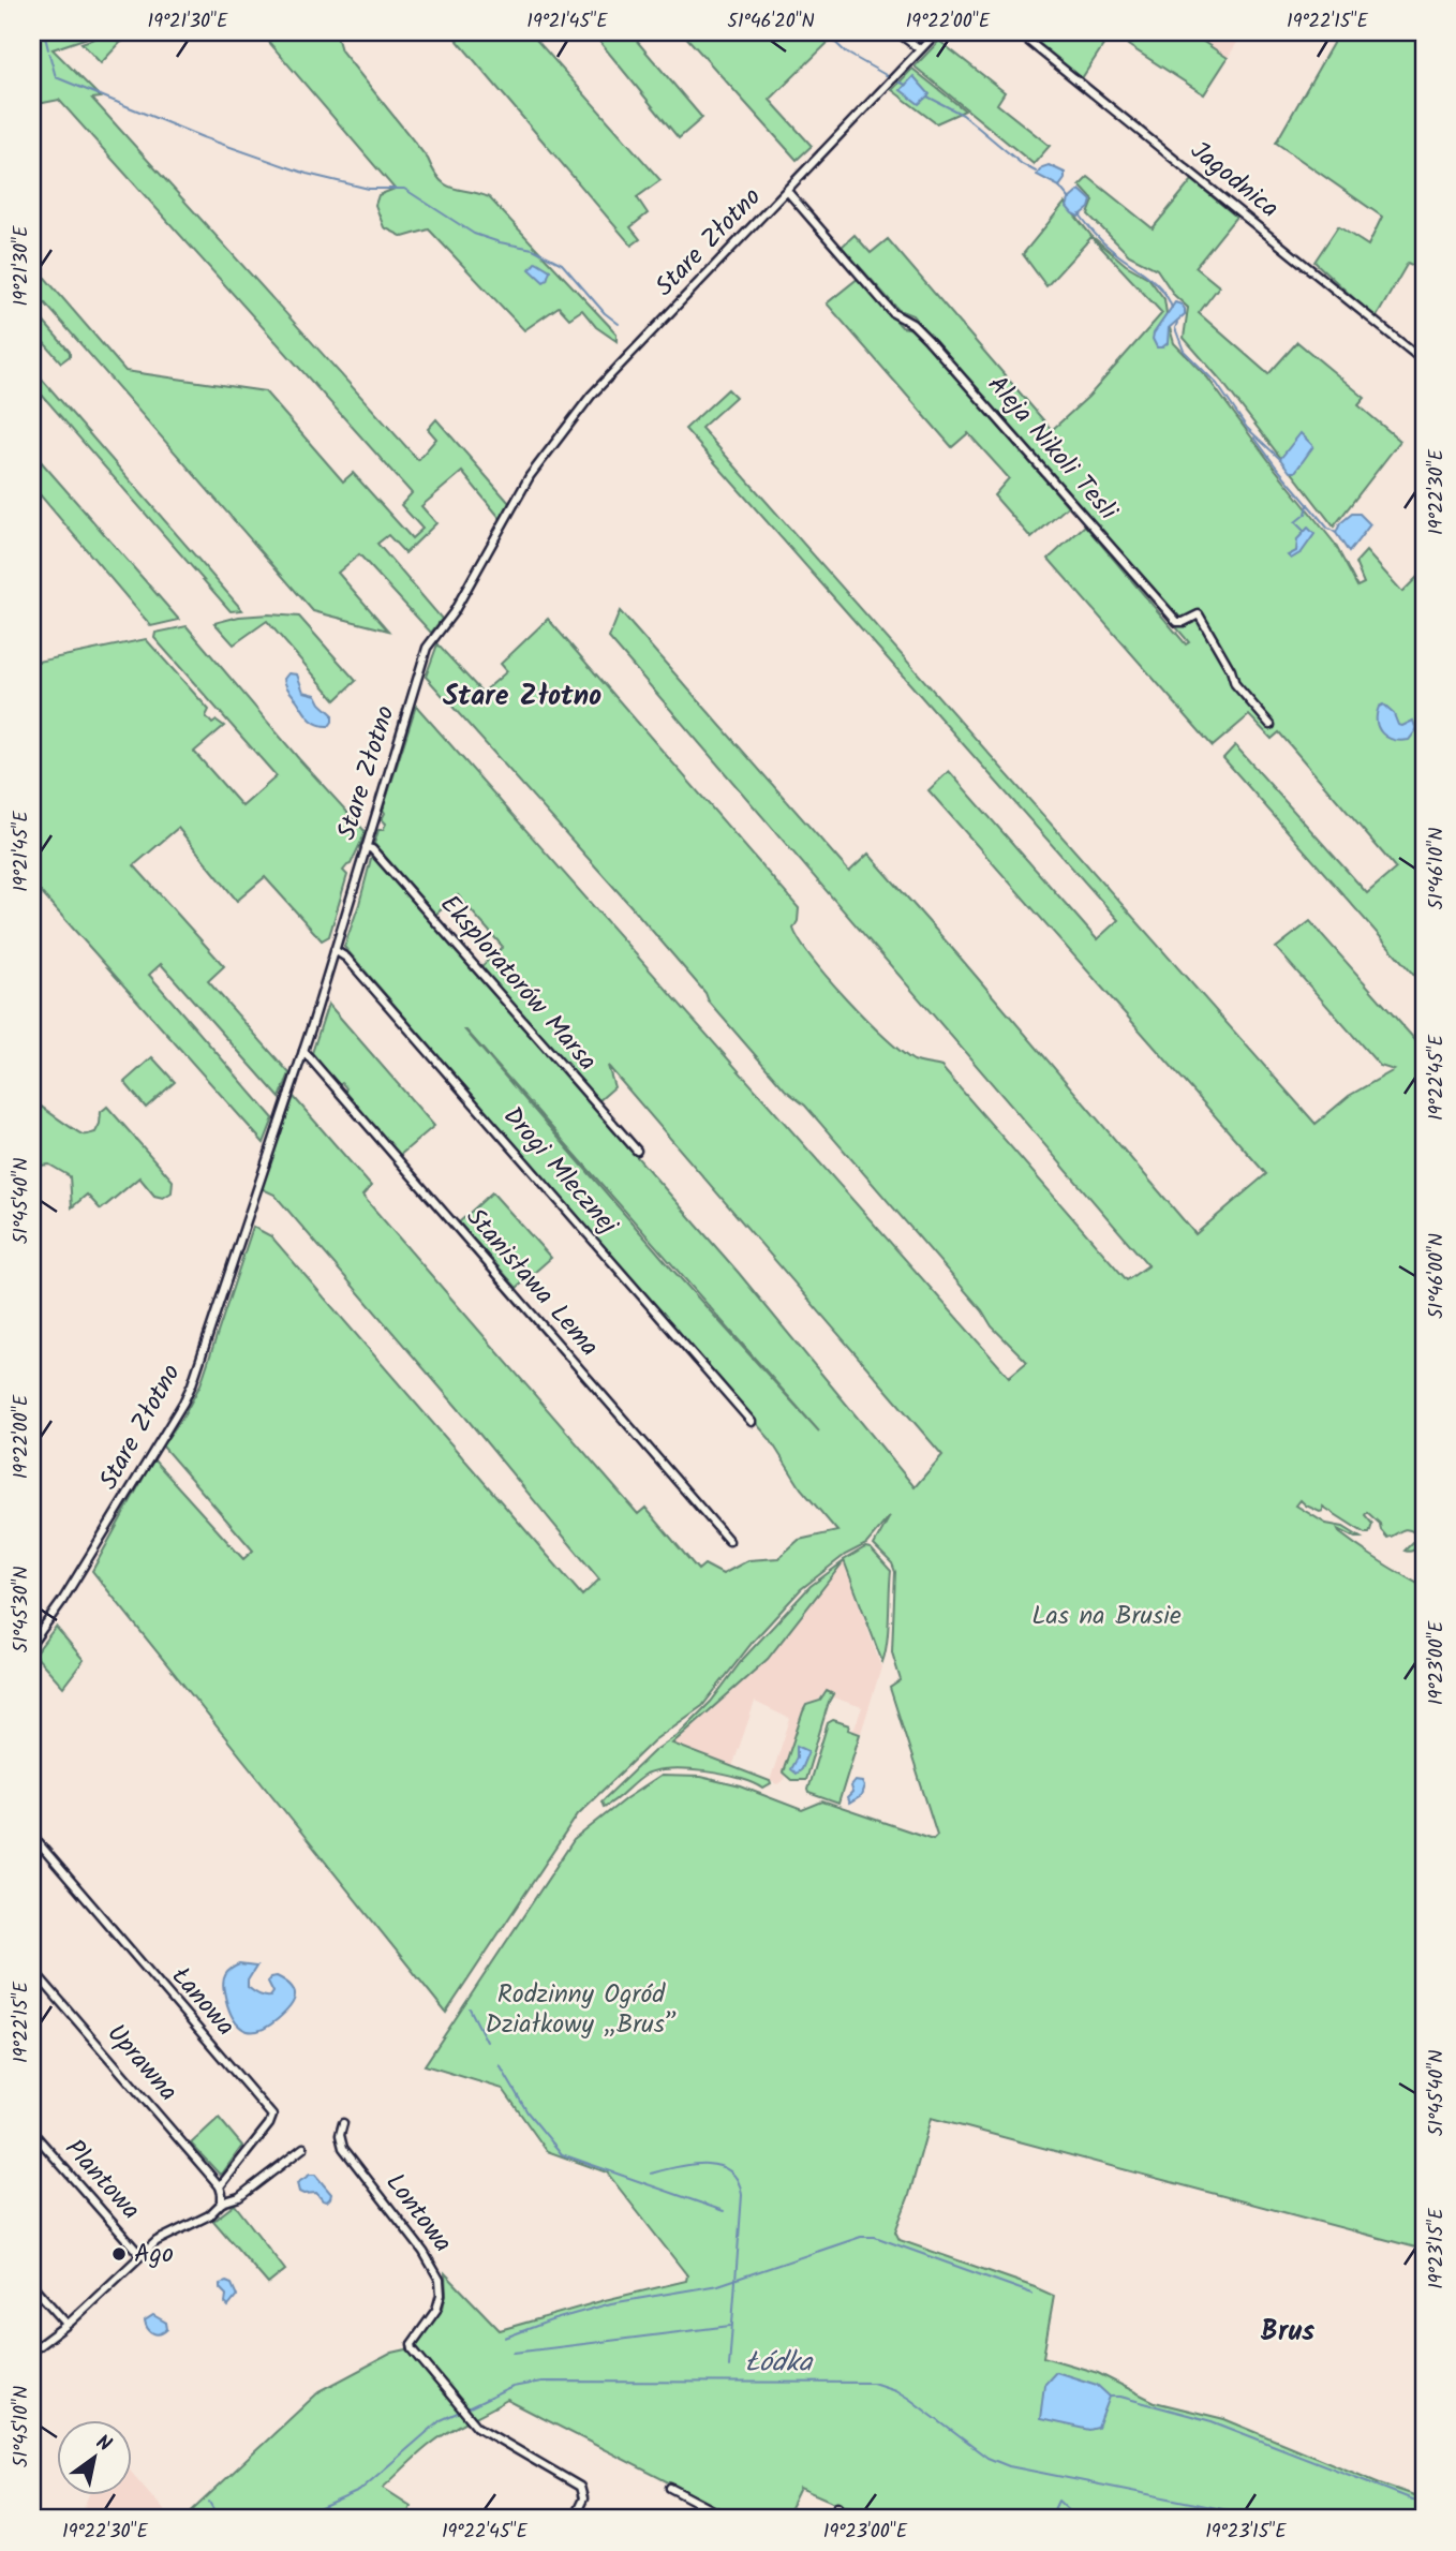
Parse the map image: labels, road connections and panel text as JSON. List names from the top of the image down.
{
  "streets": {
    "street": [
      "Jagodnica",
      "Stare Złotno",
      "Aleja Nikoli Tesli",
      "Eksploratorów Marsa",
      "Drogi Mlecznej",
      "Stanisława Lema",
      "Łanowa",
      "Uprawna",
      "Plantowa",
      "Lontowa"
    ]
  },
  "crossings": [
    ["Stare Złotno", "Aleja Nikoli Tesli"],
    ["Stare Złotno", "Eksploratorów Marsa"],
    ["Stare Złotno", "Drogi Mlecznej"],
    ["Stare Złotno", "Stanisława Lema"],
    ["Łanowa", "Uprawna"]
  ],
  "districts": ["Stare Złotno", "Brus"],
  "water": ["Łódka"],
  "parks": ["Las na Brusie", "Rodzinny Ogród Działkowy „Brus”"],
  "places": ["Ago"],
  "north": "top right",
  "coordinates": [
    "19°21'30\"E",
    "19°21'45\"E",
    "51°46'20\"N",
    "19°22'00\"E",
    "19°22'15\"E",
    "19°22'30\"E",
    "51°46'10\"N",
    "19°22'45\"E",
    "51°45'40\"N",
    "51°46'00\"N",
    "51°45'30\"N",
    "19°23'00\"E",
    "19°23'15\"E",
    "51°45'10\"N"
  ]
}
